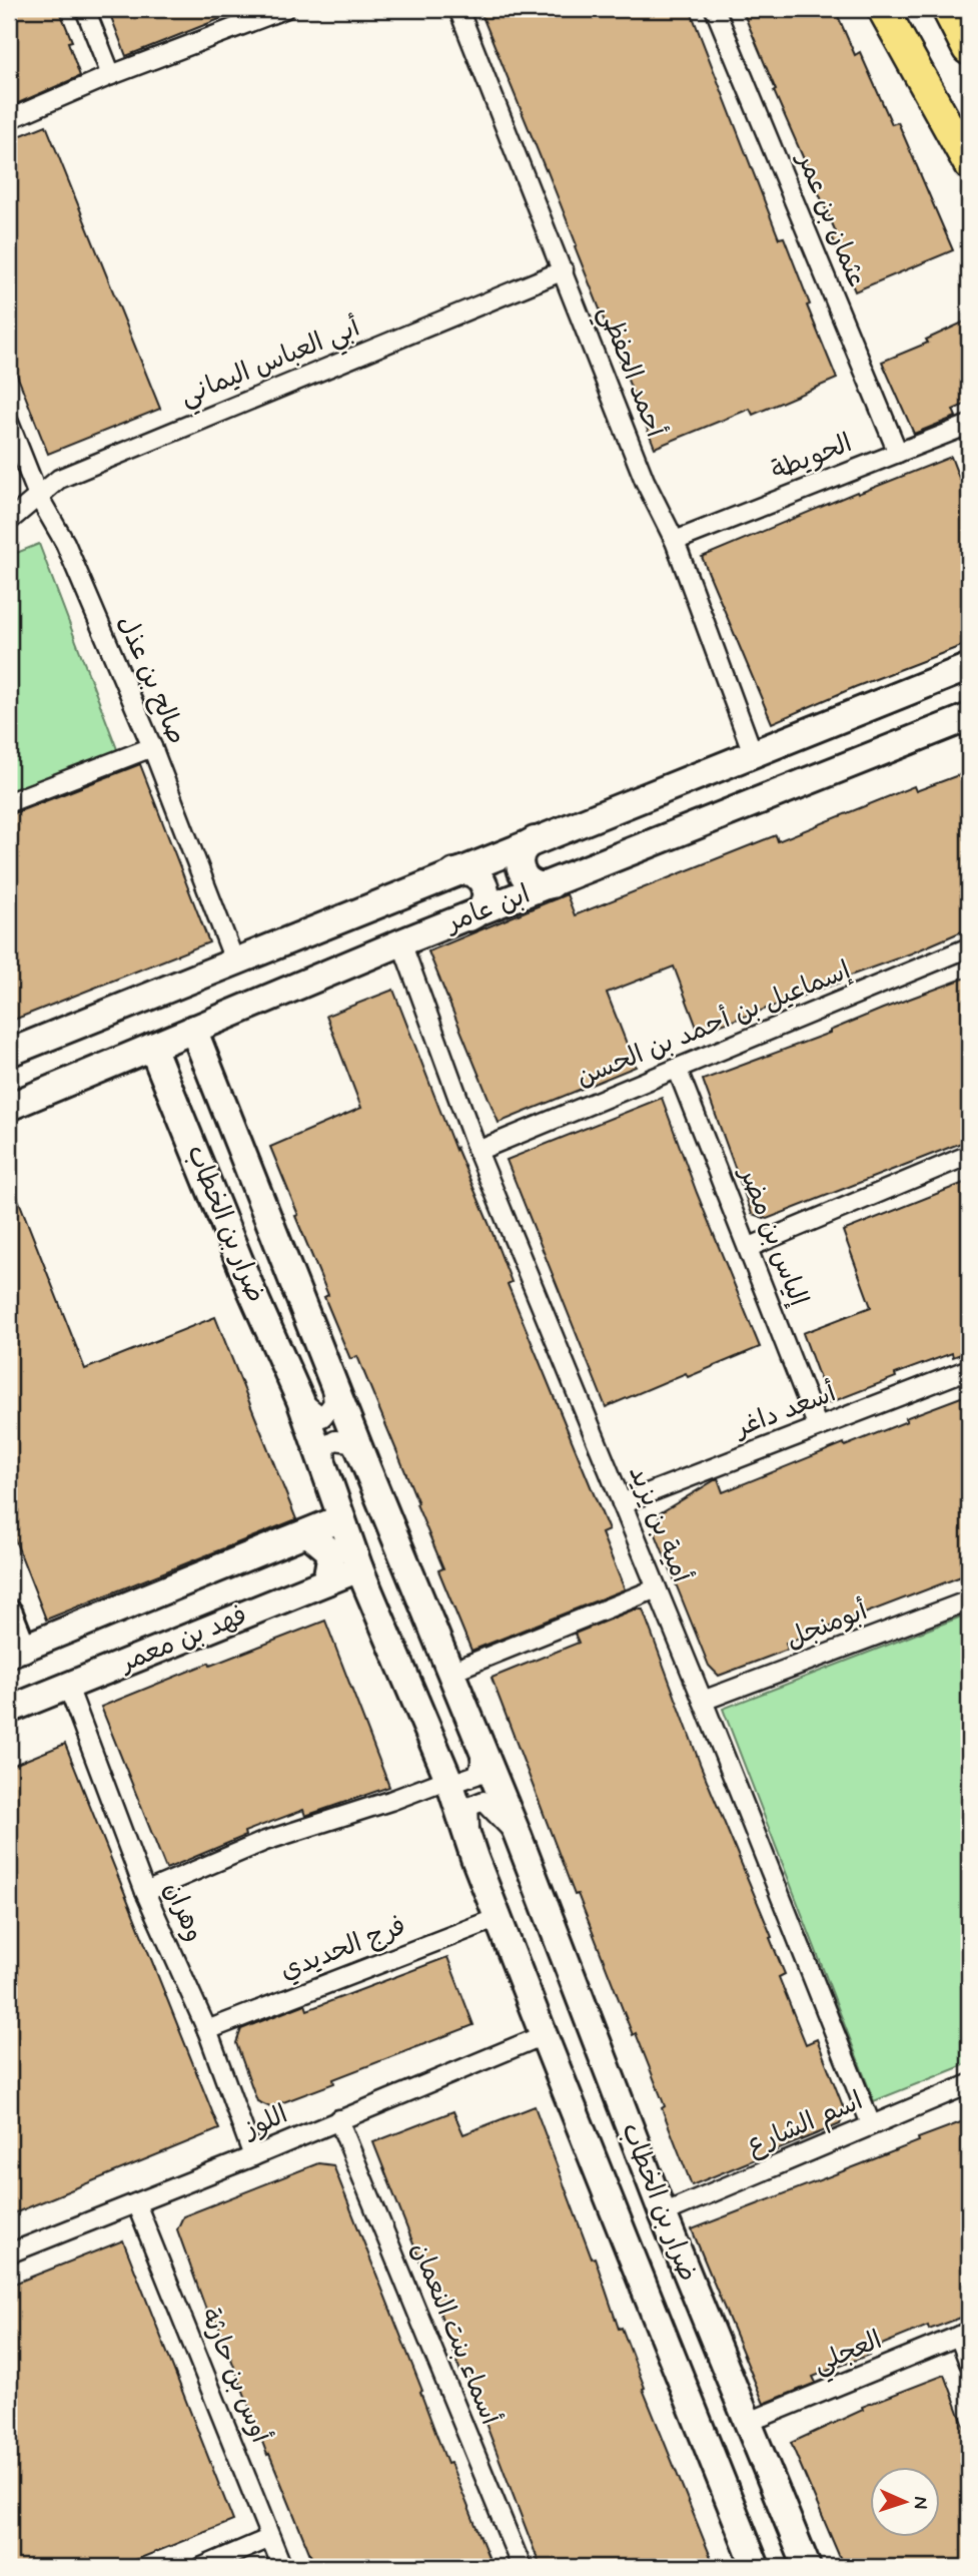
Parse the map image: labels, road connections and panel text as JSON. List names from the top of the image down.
{
  "streets": {
    "street": [
      "عثمان بن عمر",
      "أبي العباس اليماني",
      "أحمد الحفظي",
      "الحويطة",
      "صالح بن عذل",
      "ابن عامر",
      "إسماعيل بن أحمد بن الحسن",
      "ضرار بن الخطاب",
      "إلياس بن مضر",
      "أسعد داغر",
      "أمية بن يزيد",
      "أبومنجل",
      "فهد بن معمر",
      "وهران",
      "فرج الحديدي",
      "اللوز",
      "اسم الشارع",
      "أسماء بنت النعمان",
      "العجلي",
      "أوس بن حارثة"
    ]
  },
  "crossings": [
    ["عثمان بن عمر", "الحويطة"],
    ["أبي العباس اليماني", "أحمد الحفظي"],
    ["أبي العباس اليماني", "صالح بن عذل"],
    ["أحمد الحفظي", "الحويطة"],
    ["أحمد الحفظي", "ابن عامر"],
    ["صالح بن عذل", "ابن عامر"],
    ["ابن عامر", "ضرار بن الخطاب"],
    ["ابن عامر", "أمية بن يزيد"],
    ["إسماعيل بن أحمد بن الحسن", "إلياس بن مضر"],
    ["إسماعيل بن أحمد بن الحسن", "أمية بن يزيد"],
    ["ضرار بن الخطاب", "فهد بن معمر"],
    ["ضرار بن الخطاب", "فرج الحديدي"],
    ["ضرار بن الخطاب", "اللوز"],
    ["ضرار بن الخطاب", "اسم الشارع"],
    ["ضرار بن الخطاب", "العجلي"],
    ["إلياس بن مضر", "أسعد داغر"],
    ["أسعد داغر", "أمية بن يزيد"],
    ["أمية بن يزيد", "أبومنجل"],
    ["أمية بن يزيد", "اسم الشارع"],
    ["فهد بن معمر", "وهران"],
    ["وهران", "فرج الحديدي"],
    ["وهران", "اللوز"],
    ["اللوز", "أسماء بنت النعمان"],
    ["اللوز", "أوس بن حارثة"]
  ],
  "north": "right"
}
